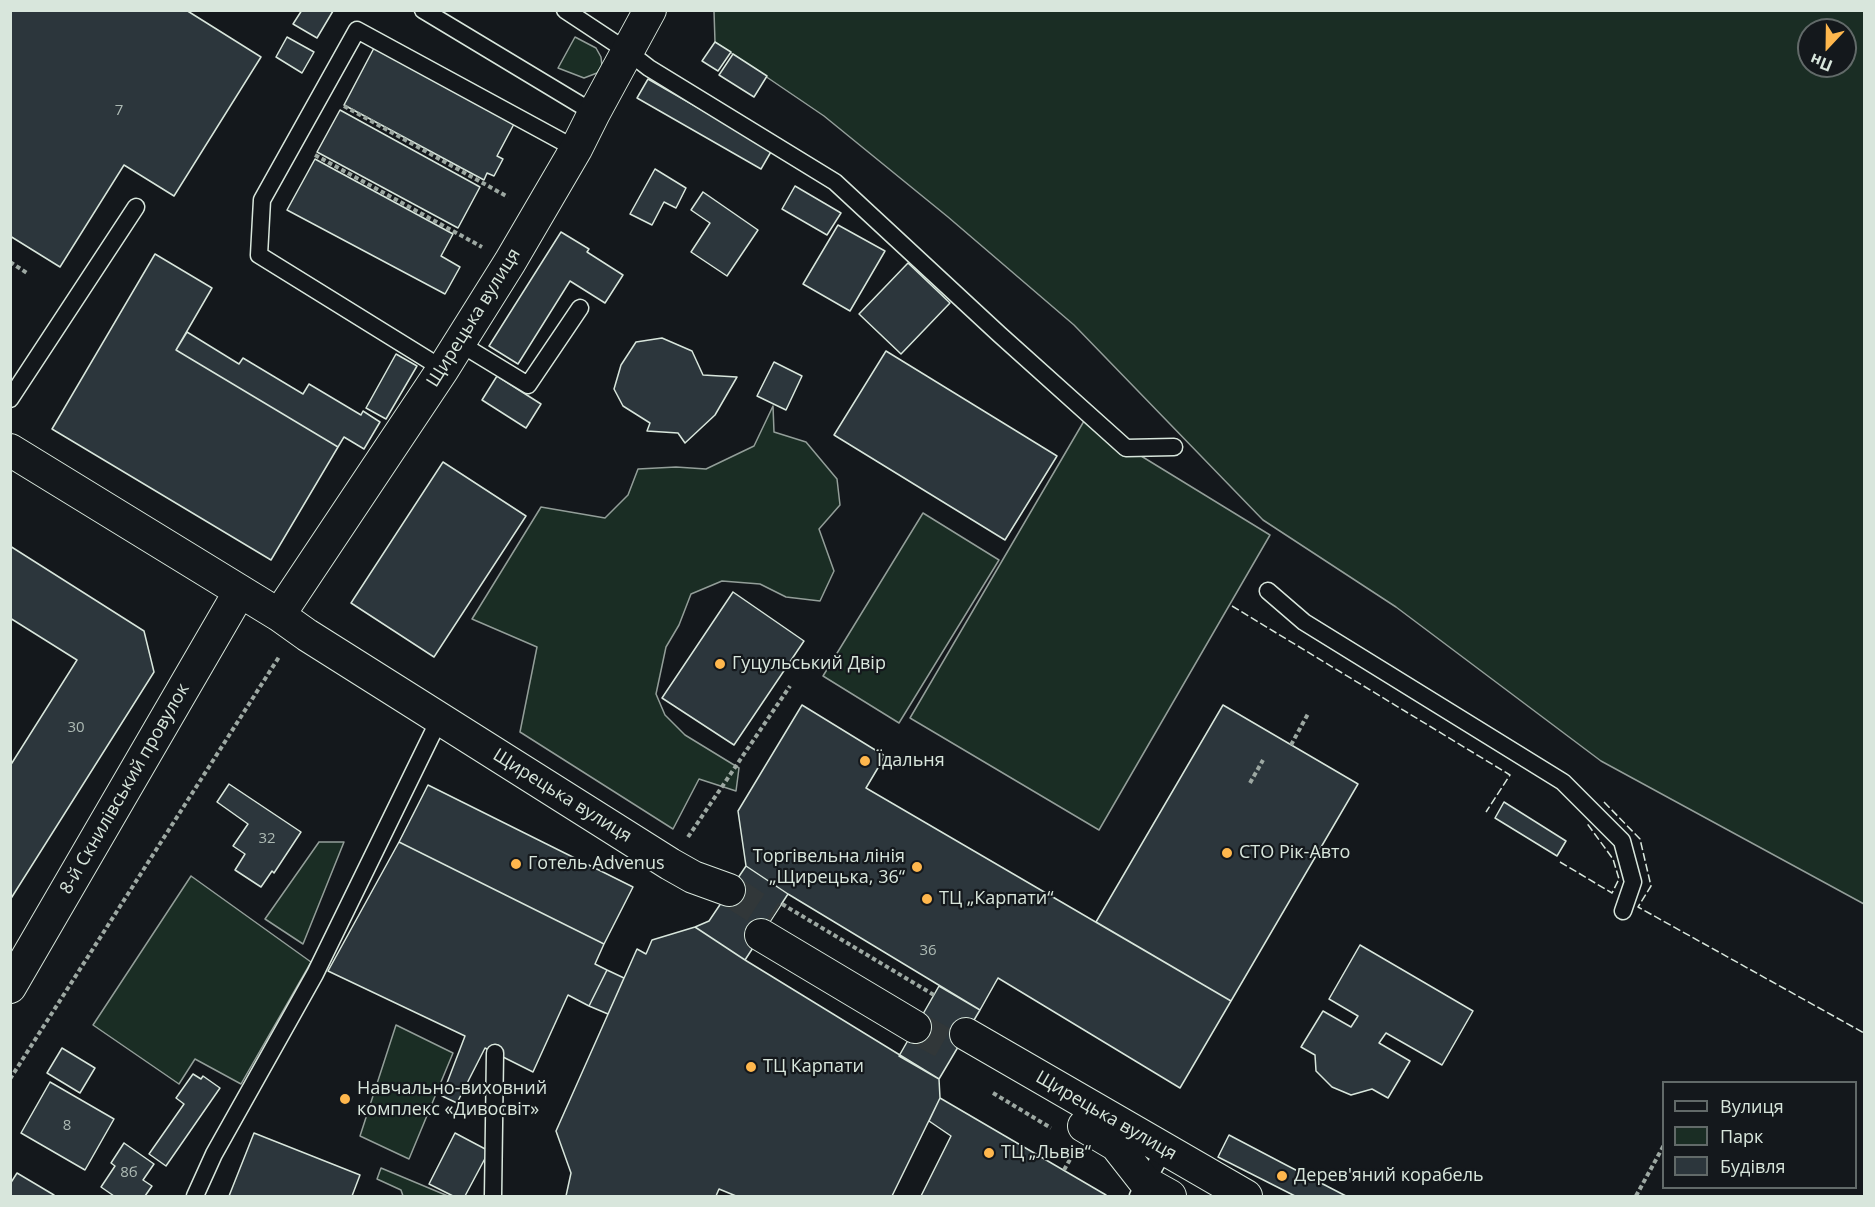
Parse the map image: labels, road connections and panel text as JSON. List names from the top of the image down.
{
  "streets": {
    "street": ["Щирецька вулиця", "8-й Скнилівський провулок"]
  },
  "crossings": [
    ["Щирецька вулиця", "8-й Скнилівський провулок"]
  ],
  "places": [
    "Гуцульський Двір",
    "Їдальня",
    "СТО Рік-Авто",
    "Готель Advenus",
    "Торгівельна лінія „Щирецька, 36“",
    "ТЦ „Карпати“",
    "ТЦ Карпати",
    "Навчально-виховний комплекс «Дивосвіт»",
    "ТЦ „Львів“",
    "Дерев'яний корабель"
  ],
  "house_numbers": [
    "7",
    "30",
    "32",
    "36",
    "8",
    "8б"
  ],
  "legend": ["Вулиця", "Парк", "Будівля"],
  "north": "bottom"
}
